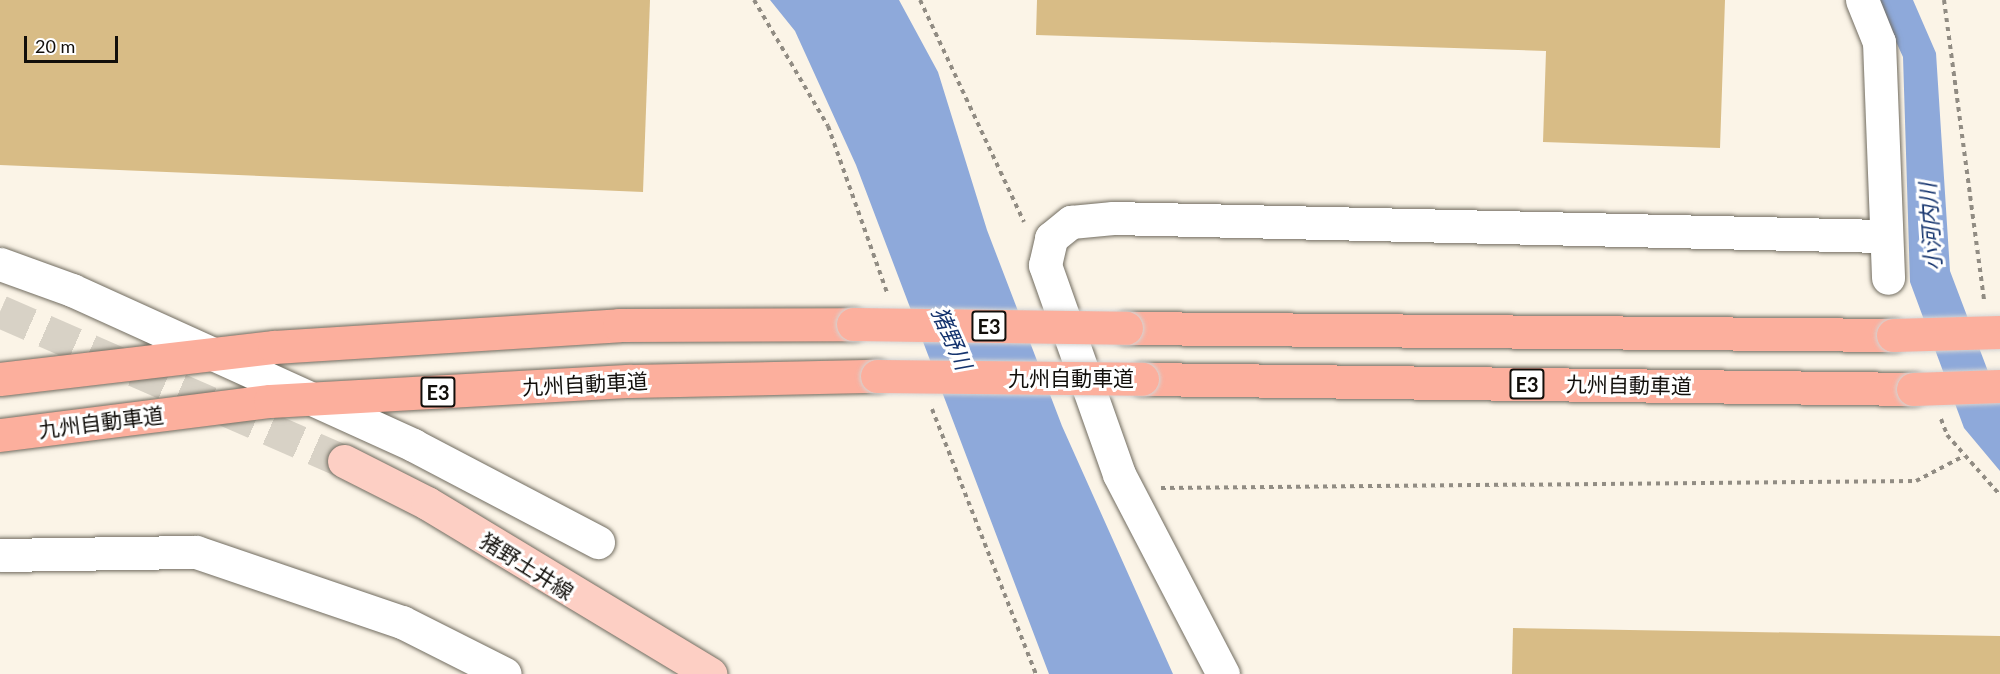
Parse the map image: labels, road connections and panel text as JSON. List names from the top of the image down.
{
  "streets": {
    "highway": ["E3", "九州自動車道"],
    "main road": ["猪野土井線"]
  },
  "water": ["小河内川", "猪野川"],
  "scale_bar": "20 m"
}
